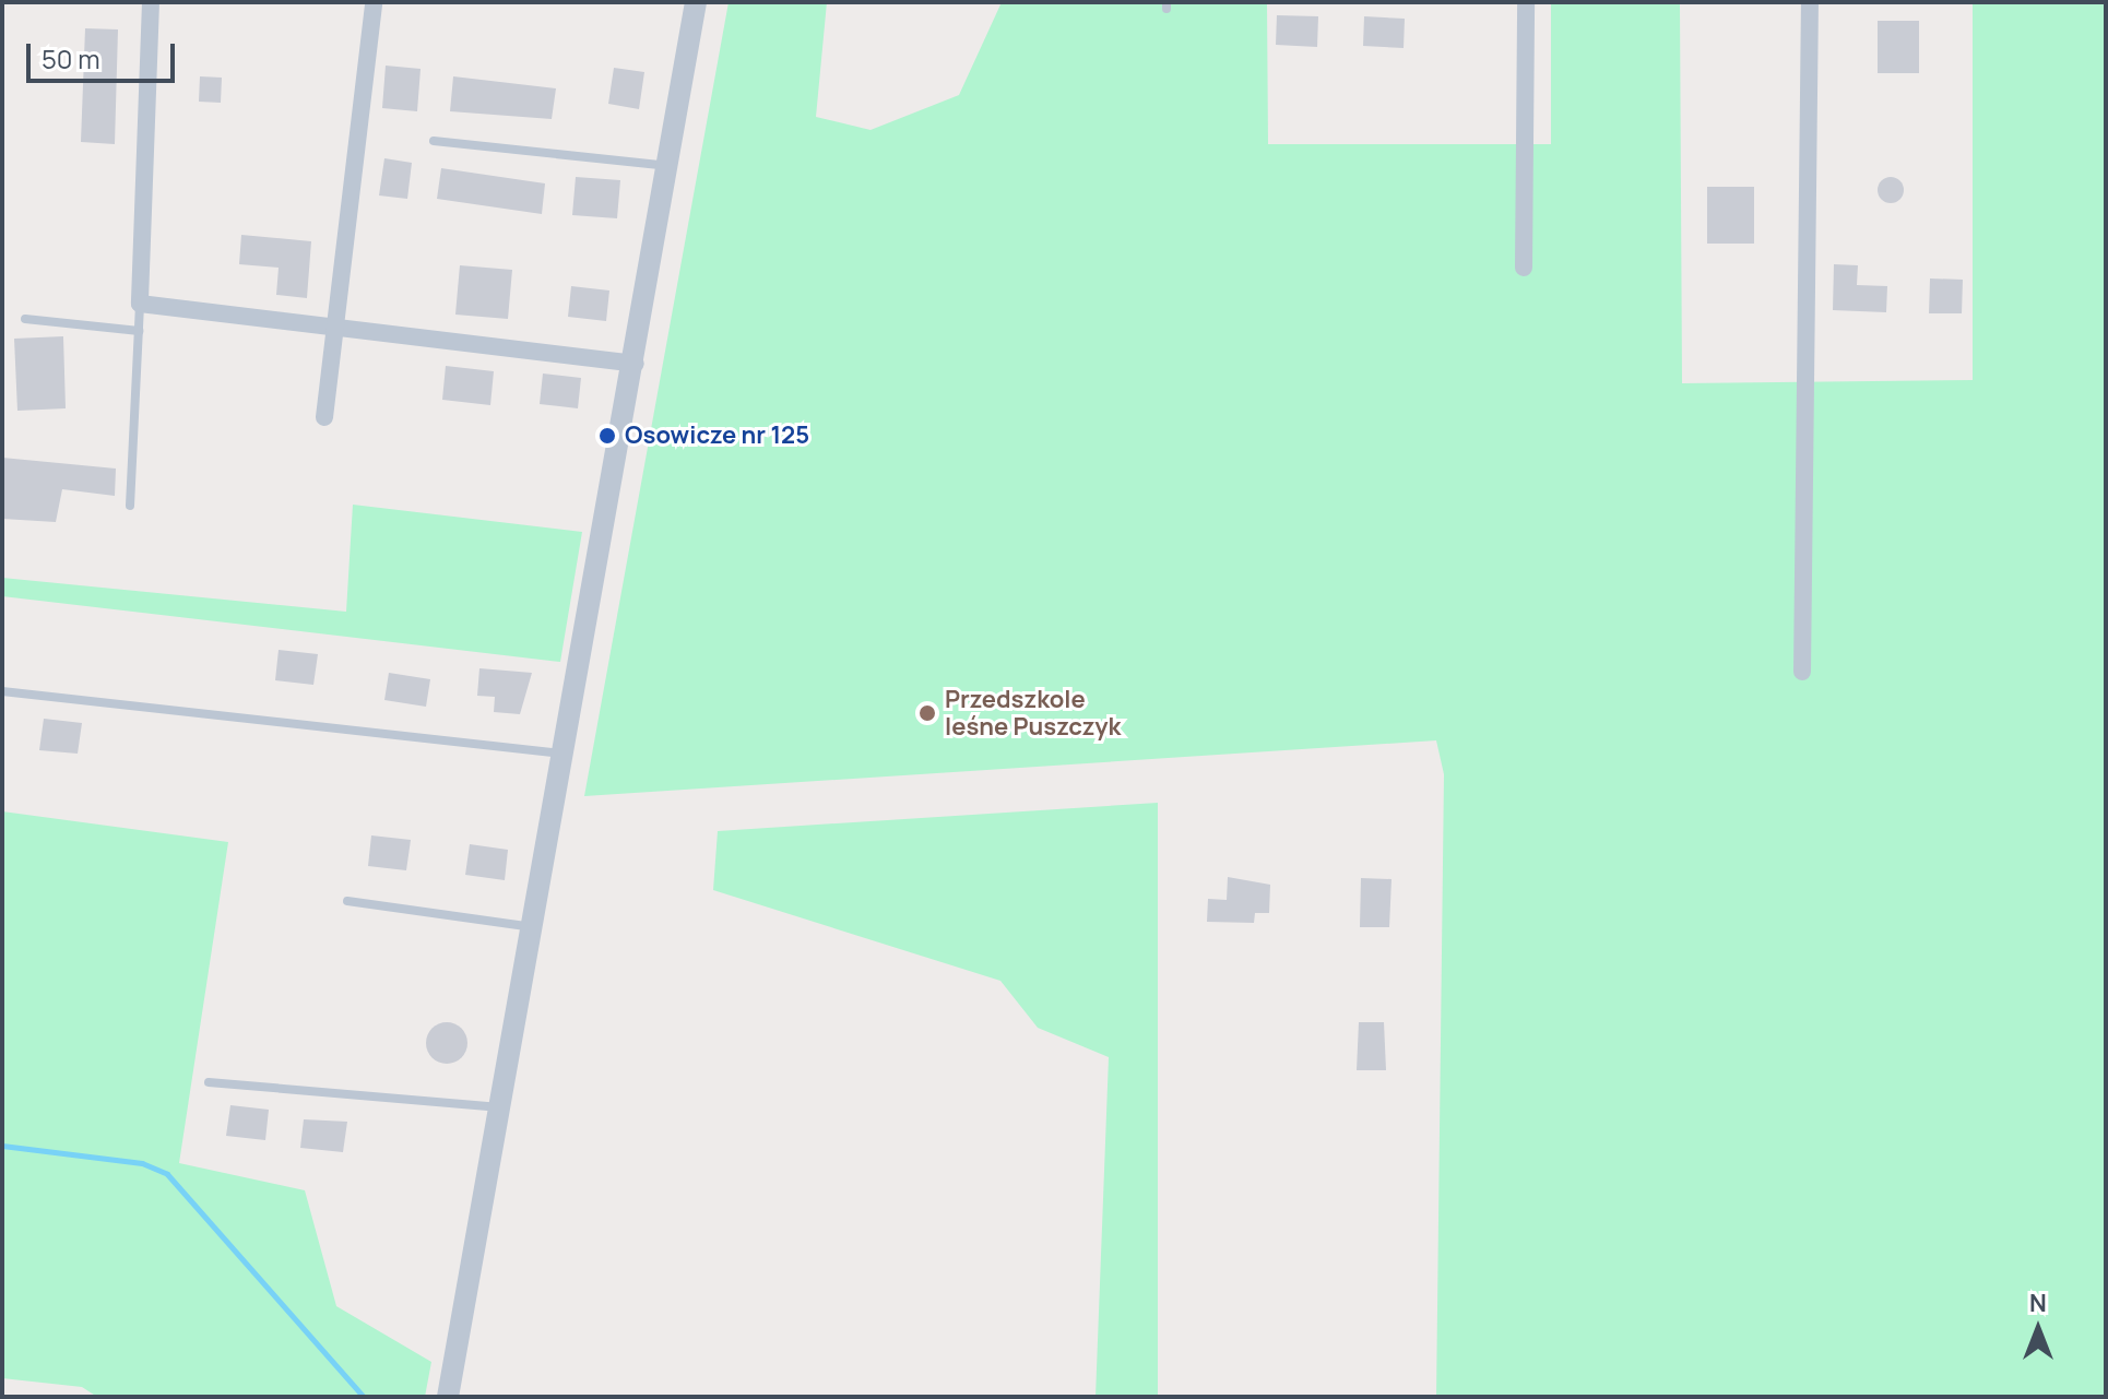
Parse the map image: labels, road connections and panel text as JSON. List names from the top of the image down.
{
  "places": ["Osowicze nr 125", "Przedszkole leśne Puszczyk"],
  "scale_bar": "50 m",
  "north": "top"
}
